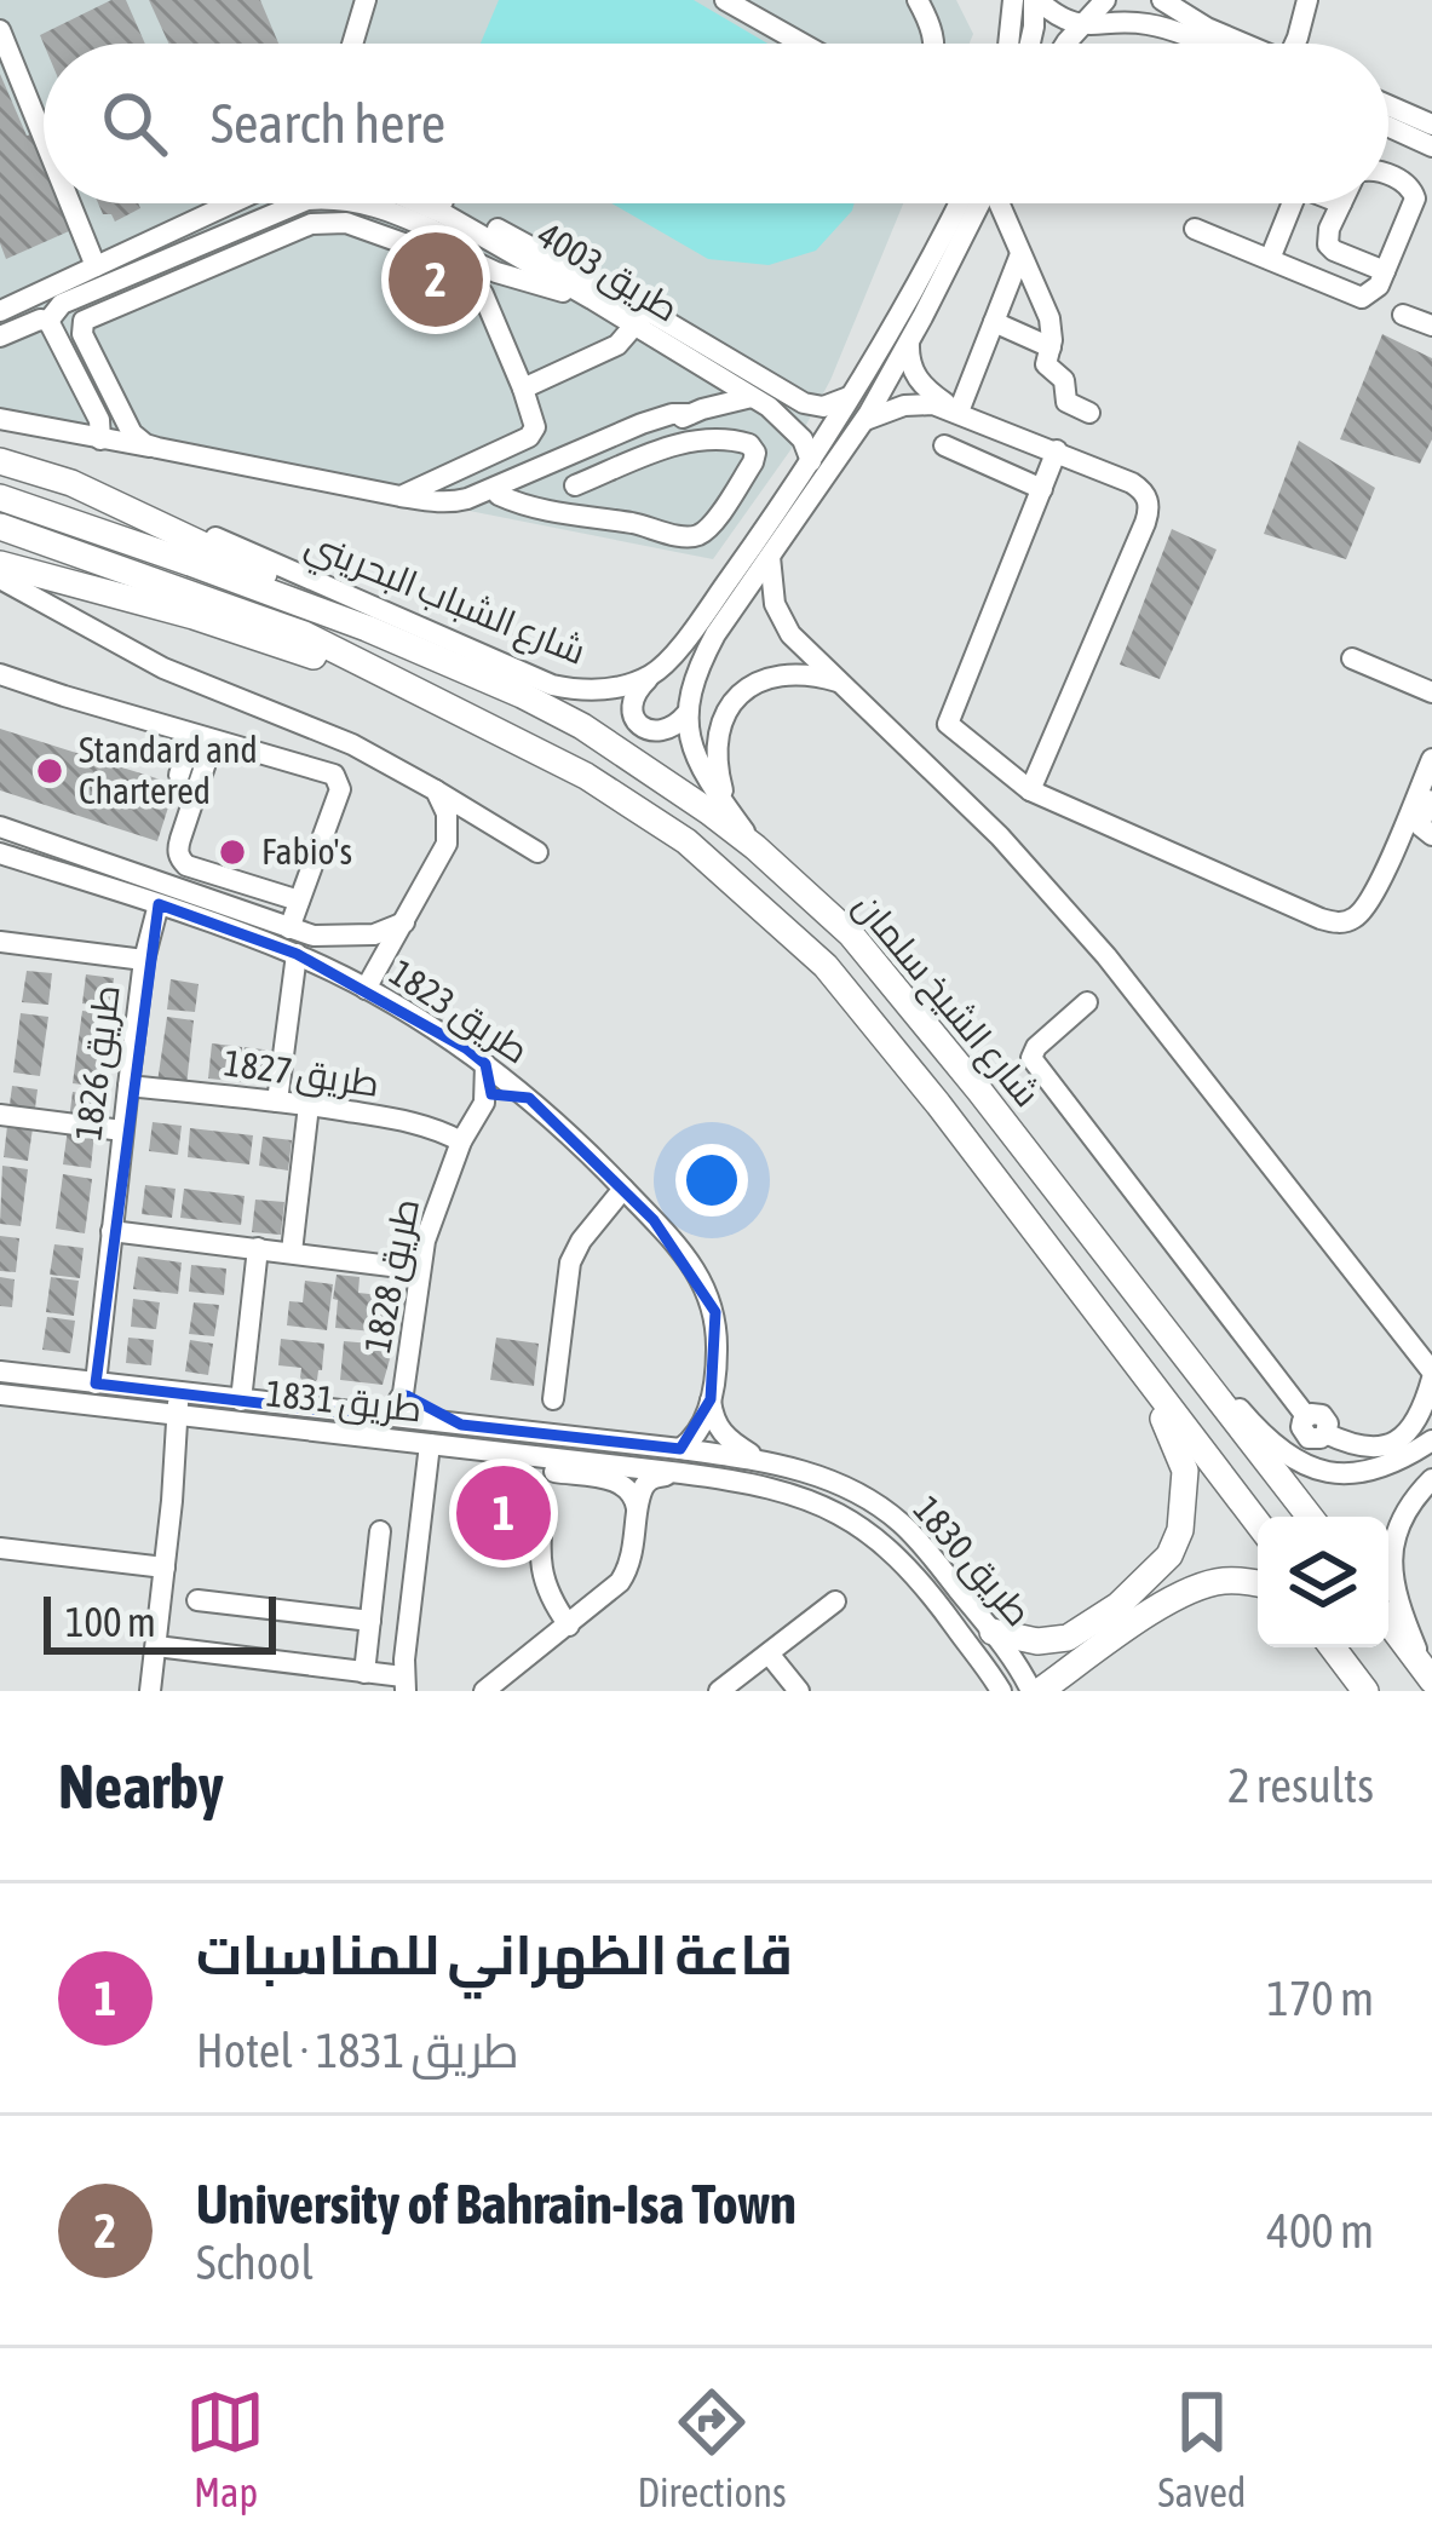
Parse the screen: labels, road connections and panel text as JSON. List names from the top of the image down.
{
  "streets": {
    "main road": ["شارع الشيخ سلمان"],
    "street": [
      "طريق 4003",
      "شارع الشباب البحريني",
      "طريق 1823",
      "طريق 1826",
      "طريق 1827",
      "طريق 1828",
      "طريق 1831",
      "طريق 1830"
    ]
  },
  "crossings": [
    ["طريق 1823", "طريق 1826"],
    ["طريق 1823", "طريق 1827"],
    ["طريق 1823", "طريق 1828"],
    ["طريق 1823", "طريق 1831"],
    ["طريق 1823", "طريق 1830"],
    ["طريق 1826", "طريق 1827"],
    ["طريق 1826", "طريق 1831"],
    ["طريق 1827", "طريق 1828"],
    ["طريق 1827", "طريق 1831"],
    ["طريق 1827", "طريق 1830"],
    ["طريق 1828", "طريق 1831"],
    ["طريق 1828", "طريق 1830"],
    ["طريق 1831", "طريق 1830"]
  ],
  "places": ["Standard and Chartered", "Fabio's"],
  "scale_bar": "100 m",
  "page": {
    "search": "Search here",
    "pins": ["2", "1"],
    "scale": "100 m",
    "heading": ["Nearby", "2 results"],
    "list": [
      {
        "mark": "1",
        "name": "قاعة الظهراني للمناسبات",
        "note": "Hotel · طريق 1831",
        "value": "170 m"
      },
      {
        "mark": "2",
        "name": "University of Bahrain-Isa Town",
        "note": "School",
        "value": "400 m"
      }
    ],
    "nav": ["Map", "Directions", "Saved"]
  }
}
